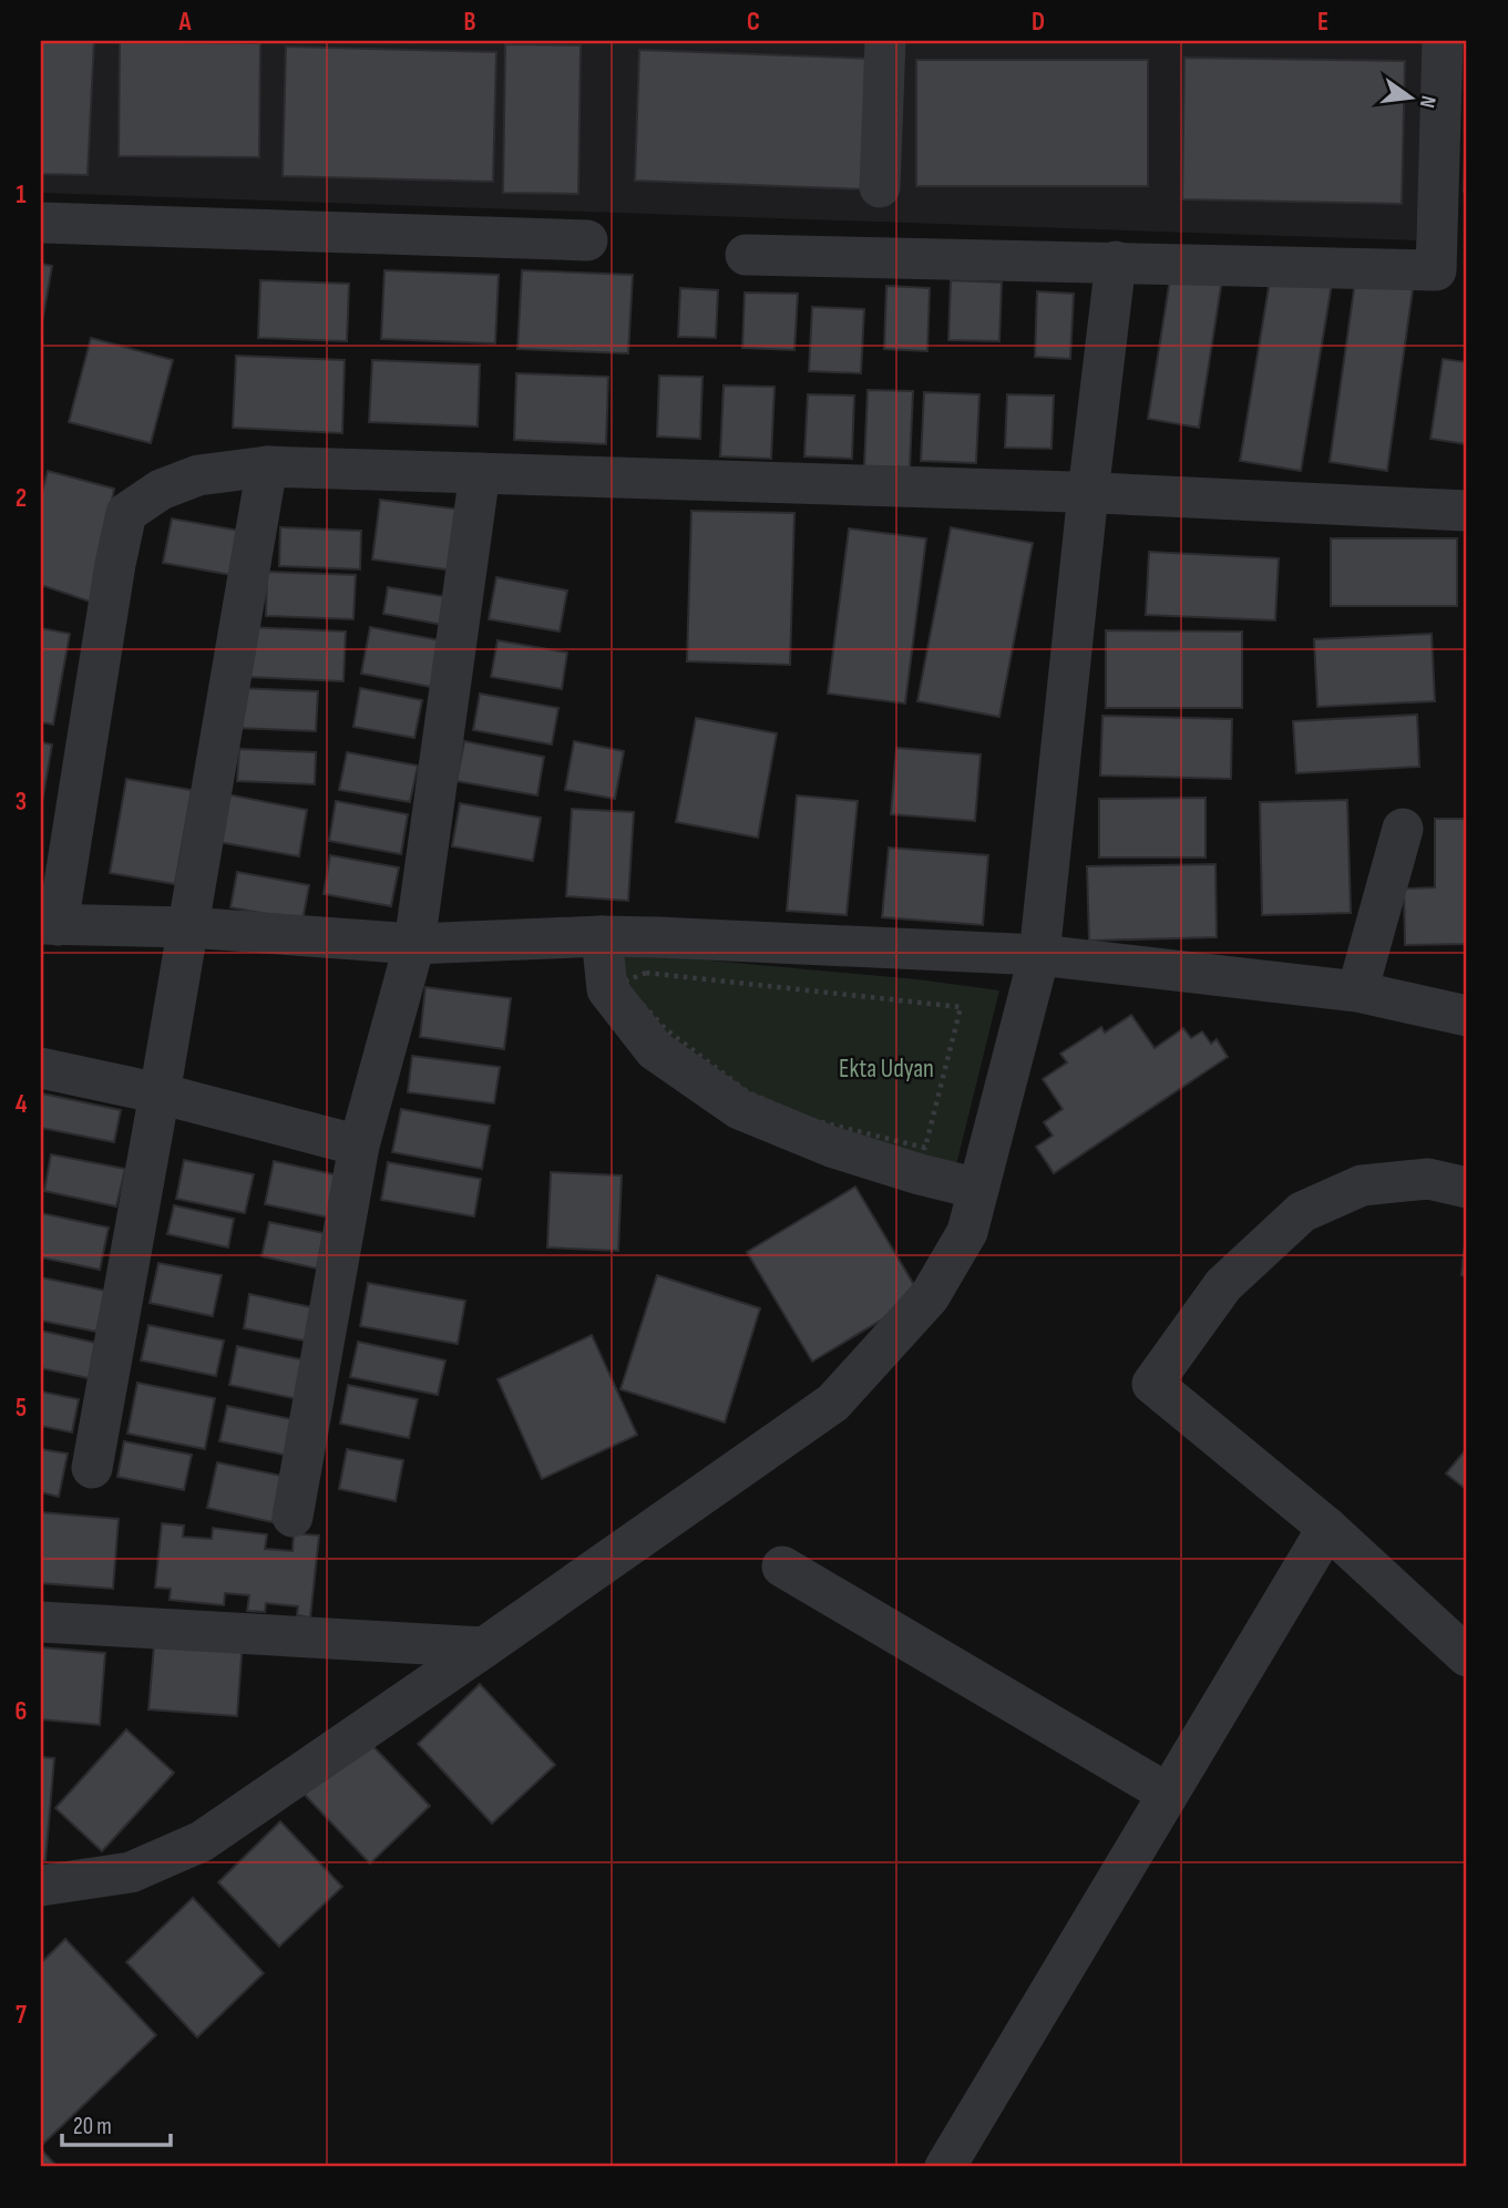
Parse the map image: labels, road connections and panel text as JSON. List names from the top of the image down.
{
  "parks": ["Ekta Udyan"],
  "scale_bar": "20 m",
  "north": "right",
  "grid": {
    "columns": [
      "A",
      "B",
      "C",
      "D",
      "E"
    ],
    "rows": [
      "1",
      "2",
      "3",
      "4",
      "5",
      "6",
      "7"
    ]
  }
}
